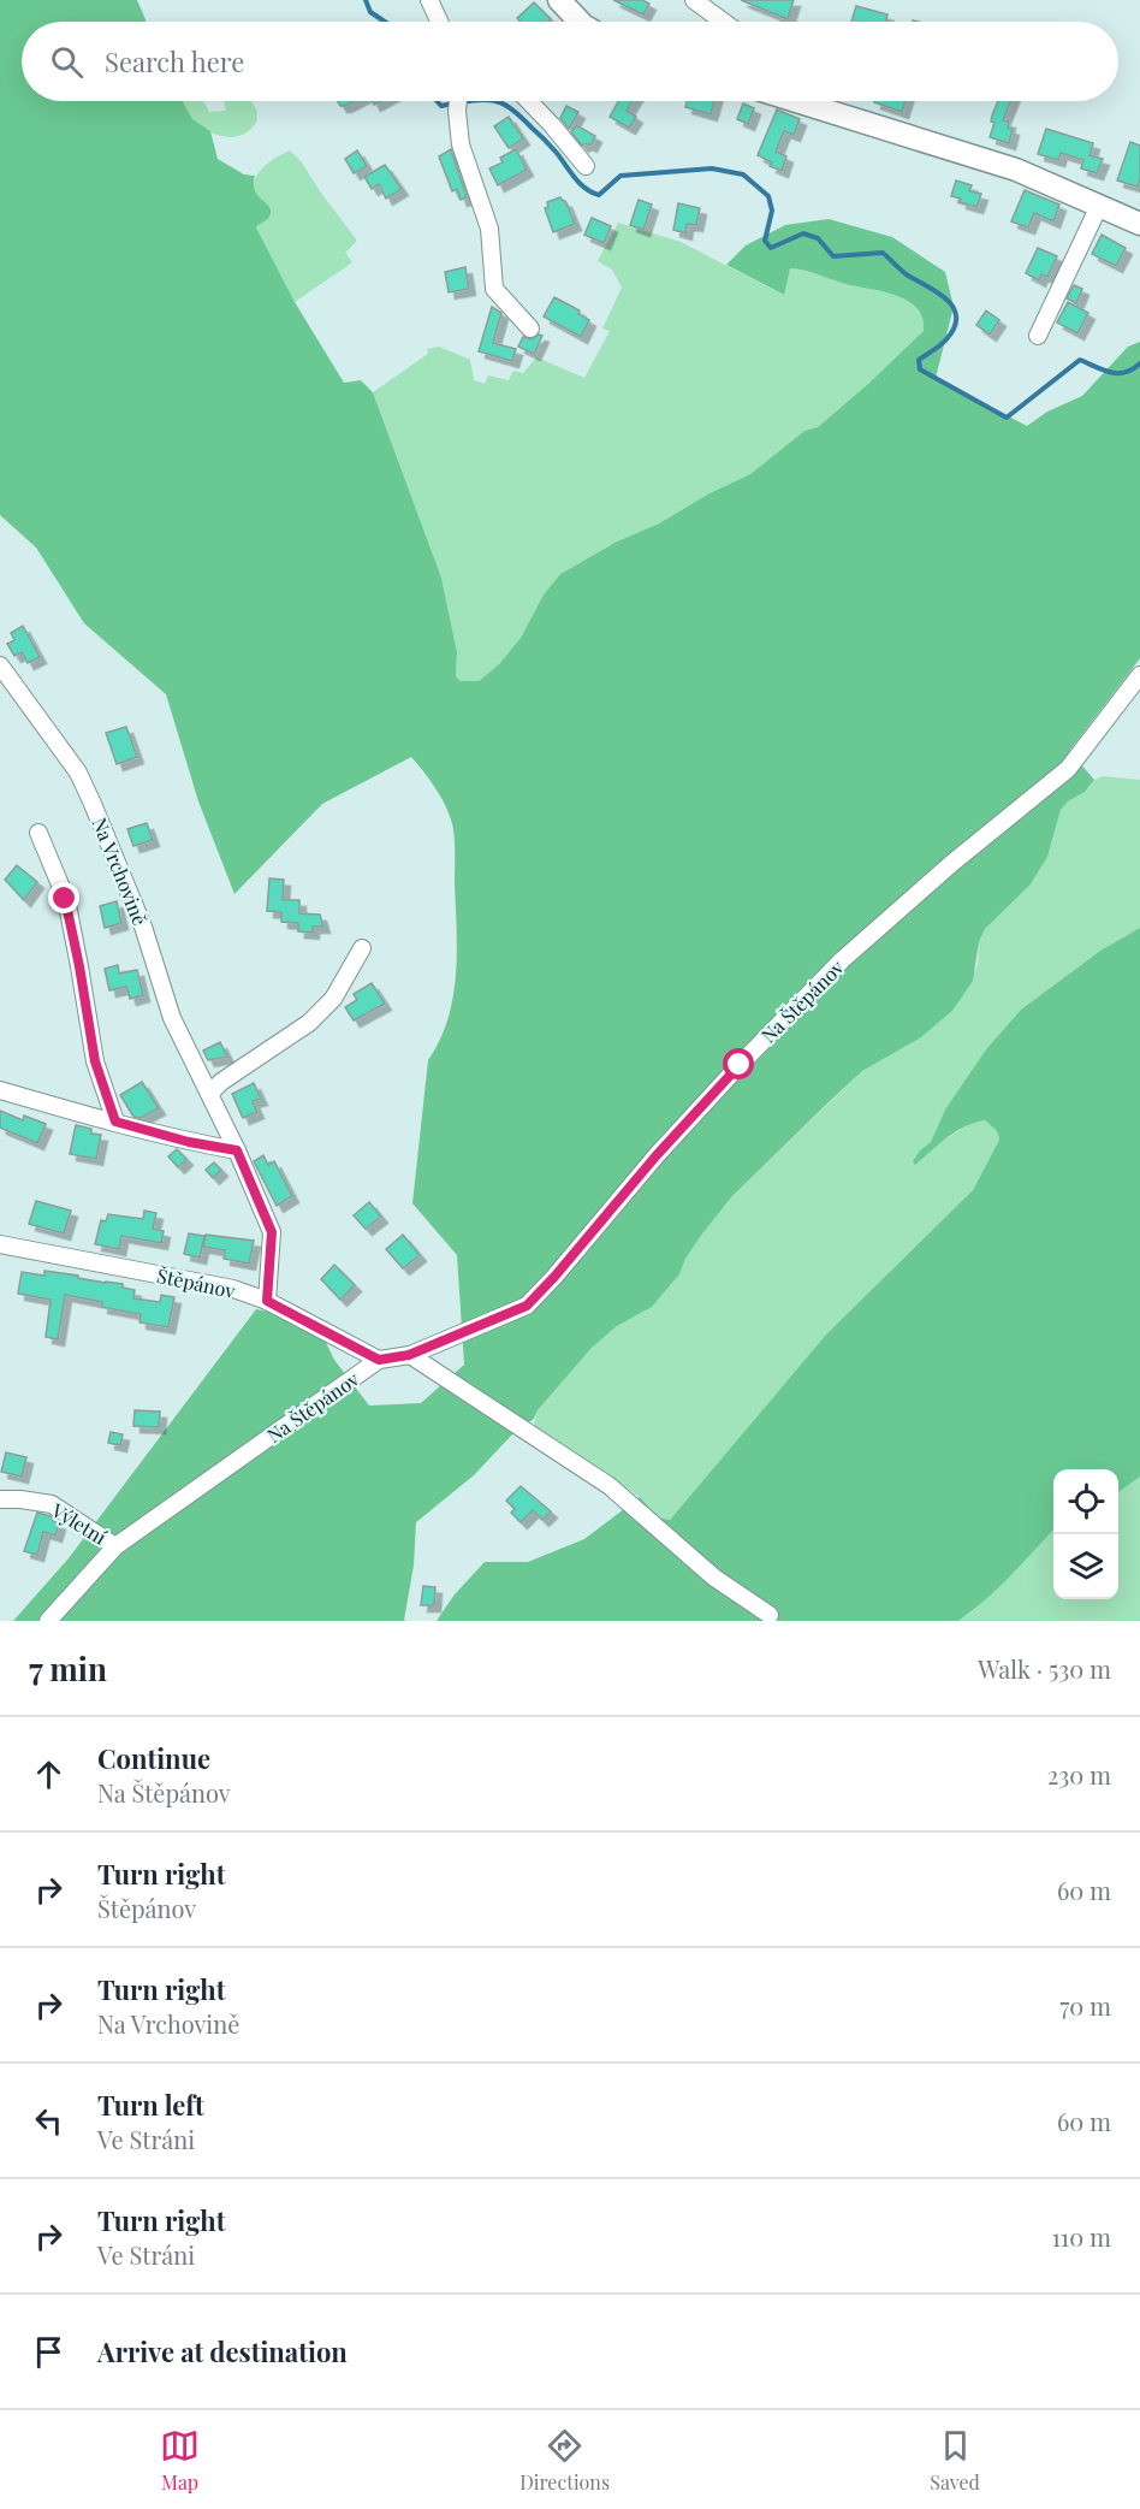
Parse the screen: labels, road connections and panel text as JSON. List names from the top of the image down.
{
  "streets": {
    "street": [
      "Na Vrchovině",
      "Na Štěpánov",
      "Štěpánov",
      "Výletní"
    ]
  },
  "crossings": [
    ["Na Vrchovině", "Štěpánov"],
    ["Na Štěpánov", "Štěpánov"],
    ["Na Štěpánov", "Výletní"]
  ],
  "page": {
    "search": "Search here",
    "heading": ["7 min", "Walk · 530 m"],
    "list": [
      ["Continue", "Na Štěpánov", "230 m"],
      ["Turn right", "Štěpánov", "60 m"],
      ["Turn right", "Na Vrchovině", "70 m"],
      ["Turn left", "Ve Stráni", "60 m"],
      ["Turn right", "Ve Stráni", "110 m"],
      "Arrive at destination"
    ],
    "nav": ["Map", "Directions", "Saved"]
  }
}
